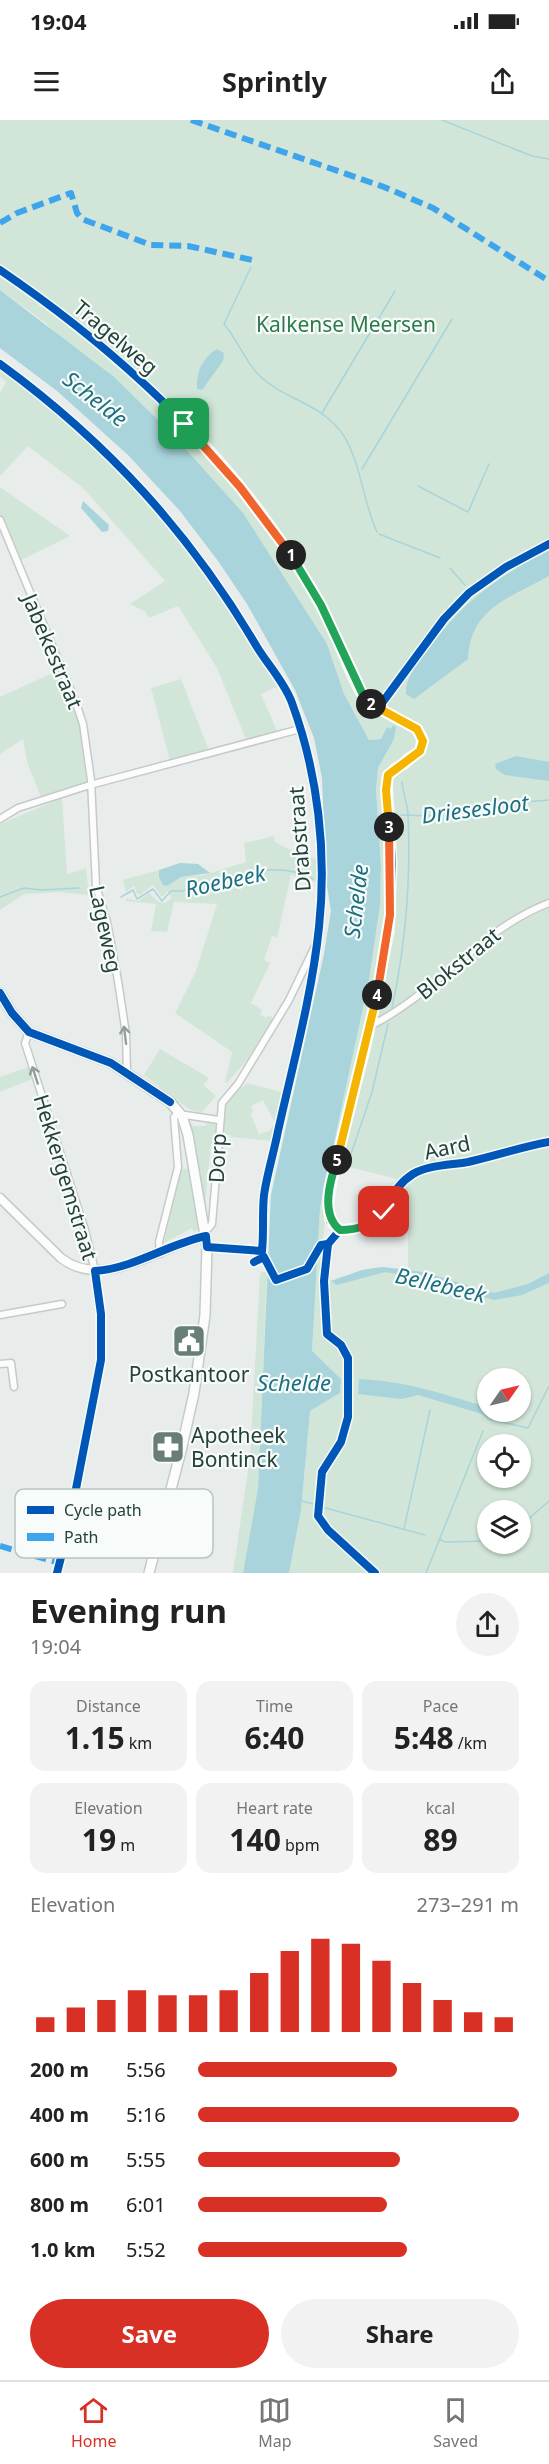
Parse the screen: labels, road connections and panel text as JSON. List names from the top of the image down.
{
  "streets": {
    "street": [
      "Tragelweg",
      "Jabekestraat",
      "Drabstraat",
      "Lageweg",
      "Blokstraat",
      "Aard",
      "Dorp",
      "Hekkergemstraat"
    ]
  },
  "crossings": [
    ["Jabekestraat", "Drabstraat"],
    ["Jabekestraat", "Lageweg"],
    ["Drabstraat", "Lageweg"],
    ["Drabstraat", "Dorp"]
  ],
  "one_way": ["Lageweg", "Hekkergemstraat"],
  "water": [
    "Schelde",
    "Driesesloot",
    "Roebeek",
    "Bellebeek"
  ],
  "parks": ["Kalkense Meersen"],
  "places": {
    "public building": ["Postkantoor"],
    "pharmacy": ["Apotheek Bontinck"]
  },
  "legend": ["Cycle path", "Path"],
  "north": "top right",
  "page": {
    "status": "19:04",
    "header": "Sprintly",
    "pins": [
      "1",
      "2",
      "3",
      "4",
      "5"
    ],
    "heading": ["Evening run", "19:04"],
    "stats": [
      ["Distance", "1.15 km"],
      ["Time", "6:40"],
      ["Pace", "5:48 /km"],
      ["Elevation", "19 m"],
      ["Heart rate", "140 bpm"],
      ["kcal", "89"]
    ],
    "chart": ["Elevation", "273–291 m"],
    "list": [
      {
        "name": "200 m",
        "note": "5:56"
      },
      {
        "name": "400 m",
        "note": "5:16"
      },
      {
        "name": "600 m",
        "note": "5:55"
      },
      {
        "name": "800 m",
        "note": "6:01"
      },
      {
        "name": "1.0 km",
        "note": "5:52"
      }
    ],
    "buttons": ["Save", "Share"],
    "tabs": ["Home", "Map", "Saved"]
  }
}
